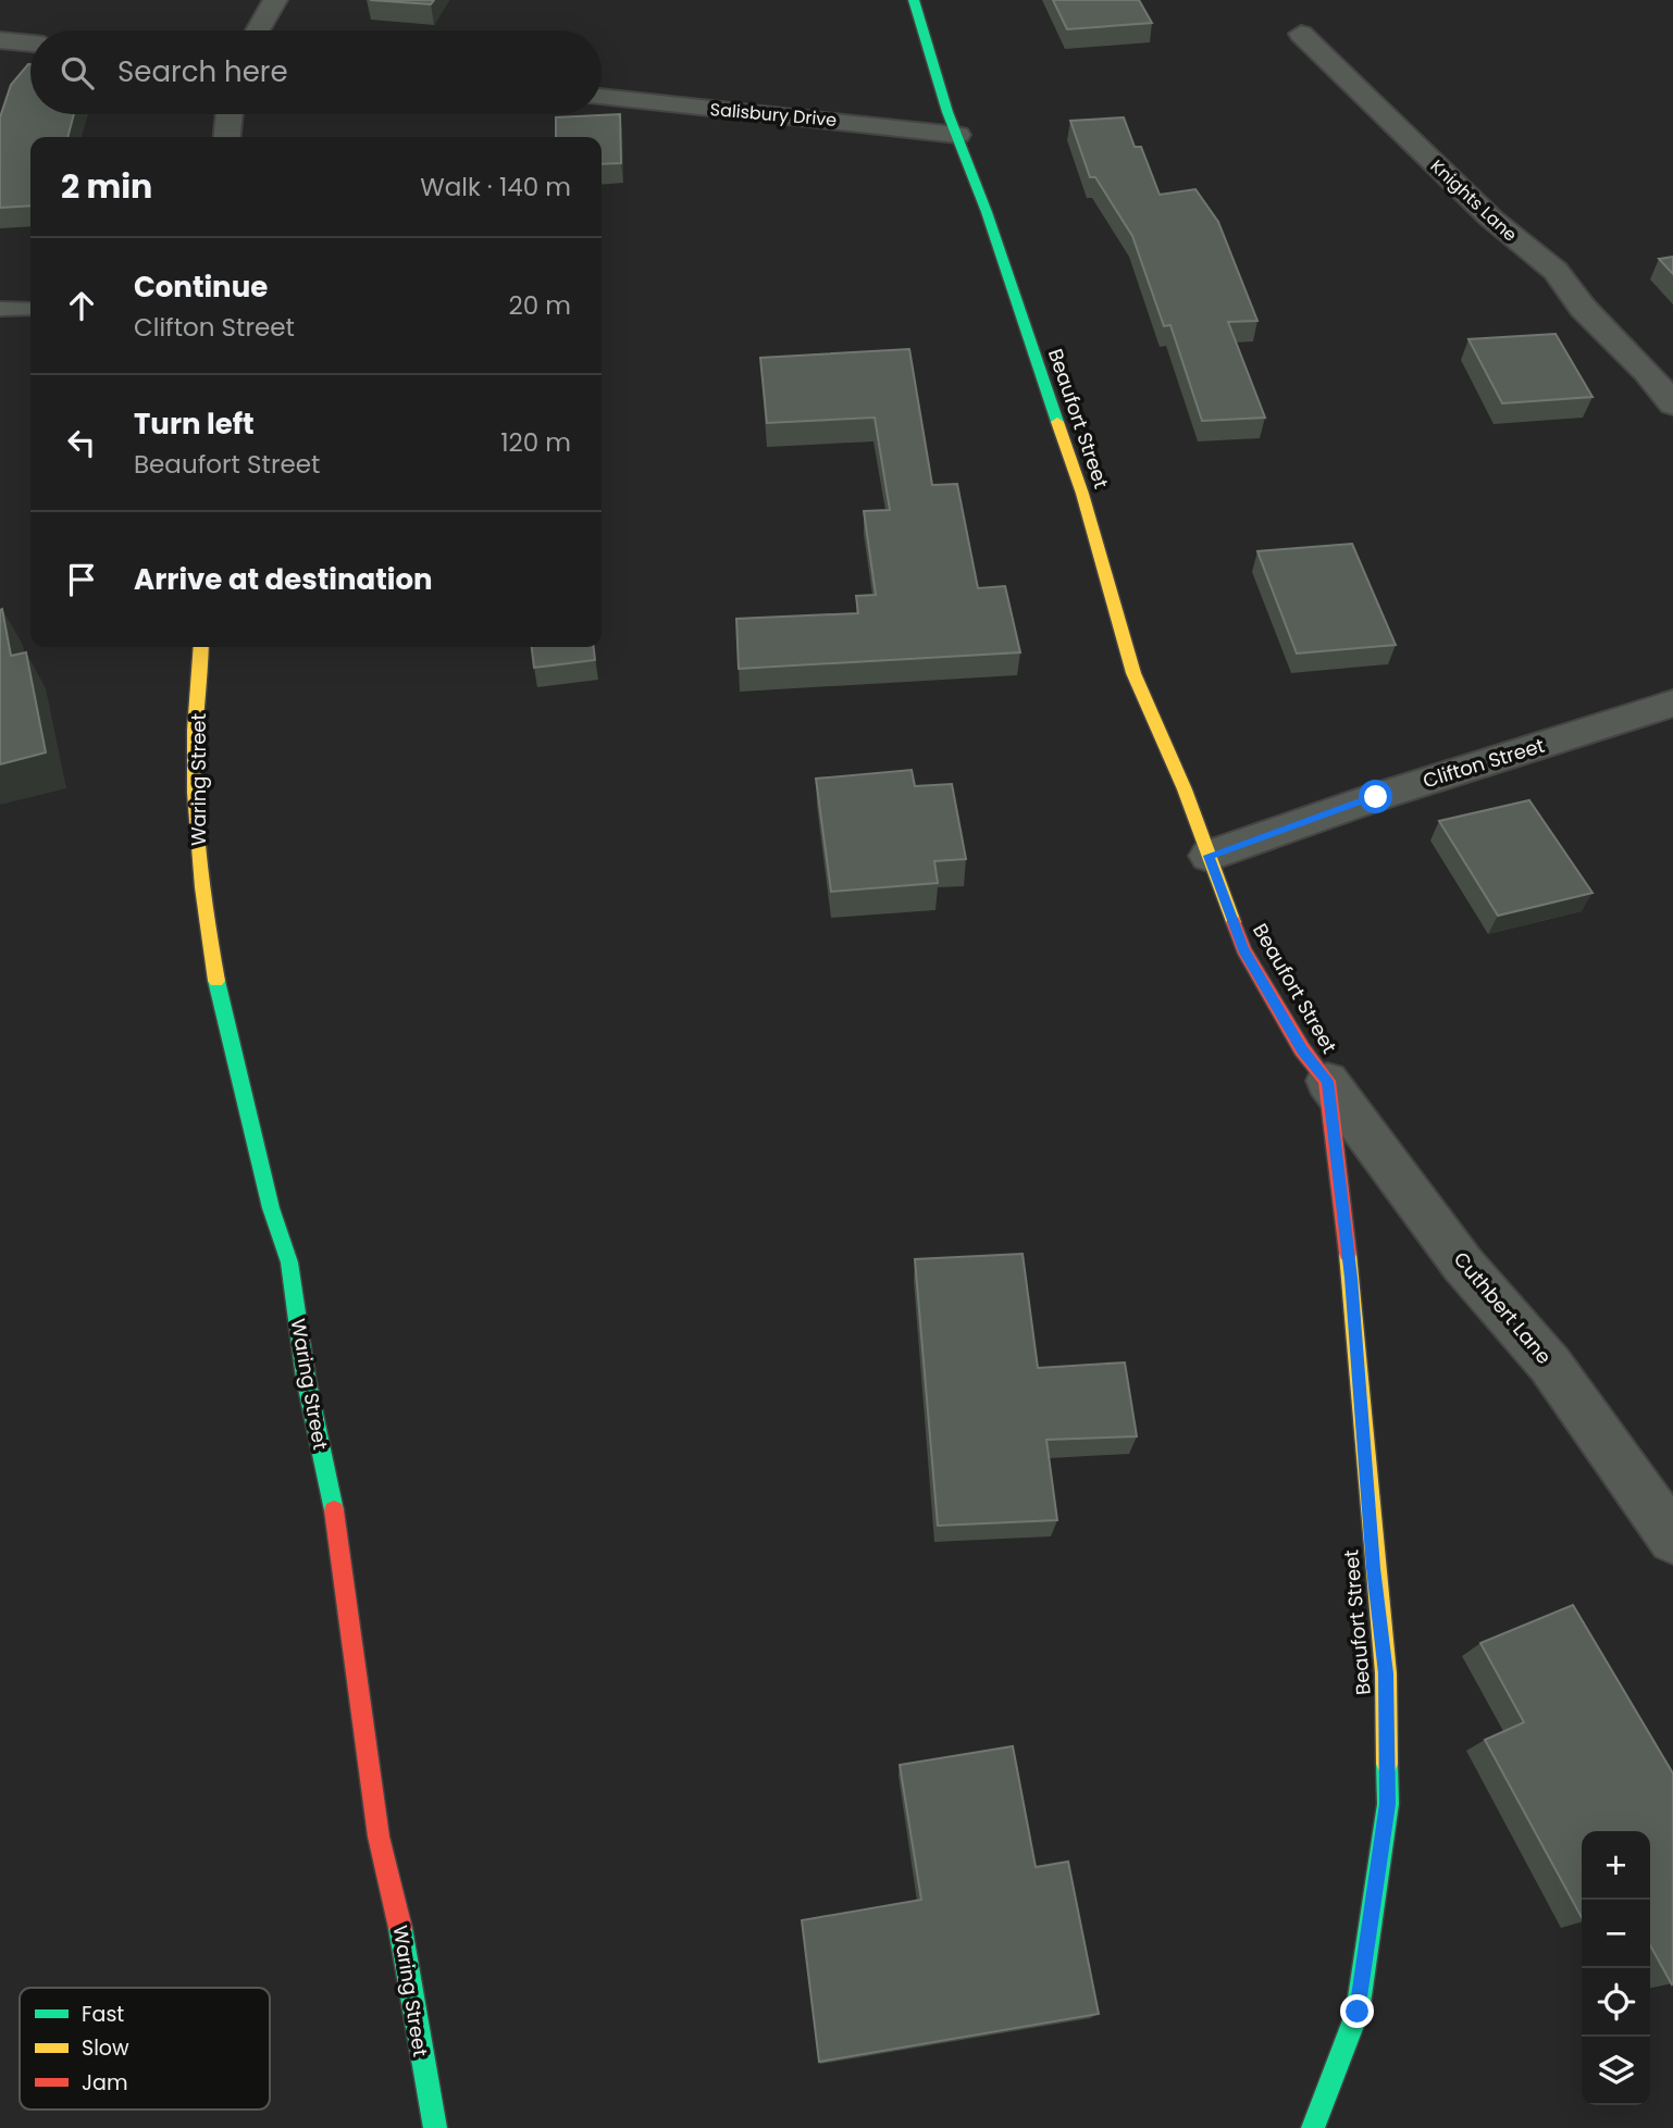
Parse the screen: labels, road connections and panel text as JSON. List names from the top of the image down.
{
  "streets": {
    "street": [
      "Salisbury Drive",
      "Knights Lane",
      "Beaufort Street",
      "Clifton Street",
      "Waring Street",
      "Cuthbert Lane"
    ]
  },
  "crossings": [
    ["Salisbury Drive", "Beaufort Street"],
    ["Beaufort Street", "Clifton Street"],
    ["Beaufort Street", "Cuthbert Lane"]
  ],
  "legend": ["Fast", "Slow", "Jam"],
  "page": {
    "search": "Search here",
    "heading": ["2 min", "Walk · 140 m"],
    "list": [
      ["Continue", "Clifton Street", "20 m"],
      ["Turn left", "Beaufort Street", "120 m"],
      "Arrive at destination"
    ],
    "map_buttons": ["+", "−"]
  }
}
